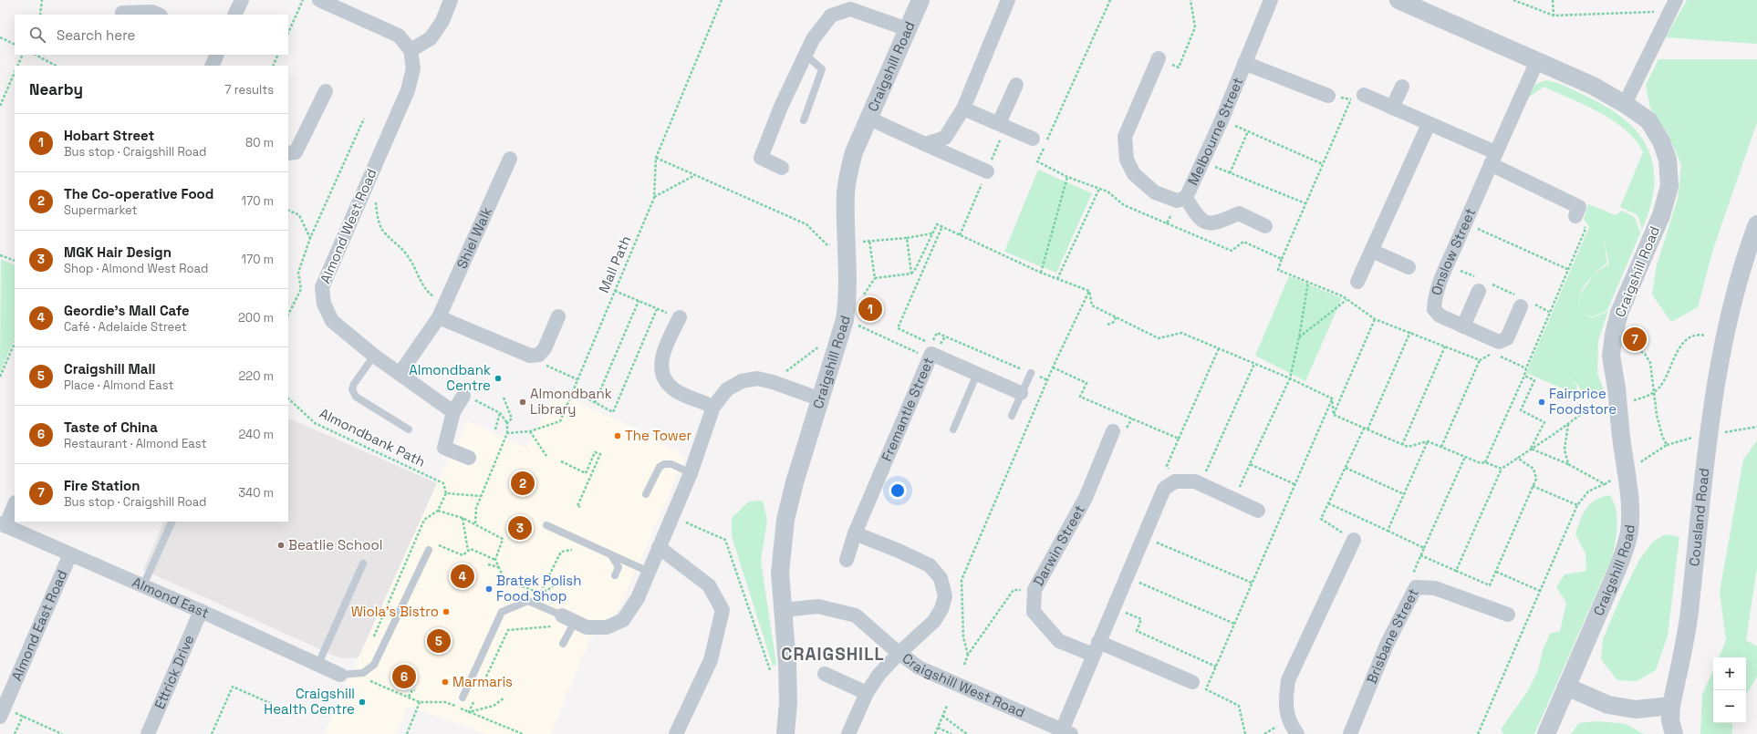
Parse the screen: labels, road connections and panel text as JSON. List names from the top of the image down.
{
  "streets": {
    "street": [
      "Craigshill Road",
      "Melbourne Street",
      "Almond West Road",
      "Shiel Walk",
      "Onslow Street",
      "Fremantle Street",
      "Cousland Road",
      "Darwin Street",
      "Almond East",
      "Almond East Road",
      "Brisbane Street",
      "Ettrick Drive",
      "Craigshill West Road"
    ],
    "path": ["Mall Path", "Almondbank Path"]
  },
  "crossings": [
    ["Craigshill Road", "Onslow Street"],
    ["Craigshill Road", "Craigshill West Road"],
    ["Almond West Road", "Shiel Walk"],
    ["Almond East", "Almond East Road"],
    ["Almond East", "Ettrick Drive"]
  ],
  "districts": ["CRAIGSHILL"],
  "places": [
    "Almondbank Centre",
    "Almondbank Library",
    "Fairprice Foodstore",
    "The Tower",
    "Beatlie School",
    "Bratek Polish Food Shop",
    "Wiola's Bistro",
    "Marmaris",
    "Craigshill Health Centre"
  ],
  "page": {
    "search": "Search here",
    "heading": ["Nearby", "7 results"],
    "list": [
      {
        "mark": "1",
        "name": "Hobart Street",
        "note": "Bus stop · Craigshill Road",
        "value": "80 m"
      },
      {
        "mark": "2",
        "name": "The Co-operative Food",
        "note": "Supermarket",
        "value": "170 m"
      },
      {
        "mark": "3",
        "name": "MGK Hair Design",
        "note": "Shop · Almond West Road",
        "value": "170 m"
      },
      {
        "mark": "4",
        "name": "Geordie's Mall Cafe",
        "note": "Café · Adelaide Street",
        "value": "200 m"
      },
      {
        "mark": "5",
        "name": "Craigshill Mall",
        "note": "Place · Almond East",
        "value": "220 m"
      },
      {
        "mark": "6",
        "name": "Taste of China",
        "note": "Restaurant · Almond East",
        "value": "240 m"
      },
      {
        "mark": "7",
        "name": "Fire Station",
        "note": "Bus stop · Craigshill Road",
        "value": "340 m"
      }
    ],
    "pins": [
      "1",
      "7",
      "2",
      "3",
      "4",
      "5",
      "6"
    ],
    "map_buttons": ["+", "−"]
  }
}
